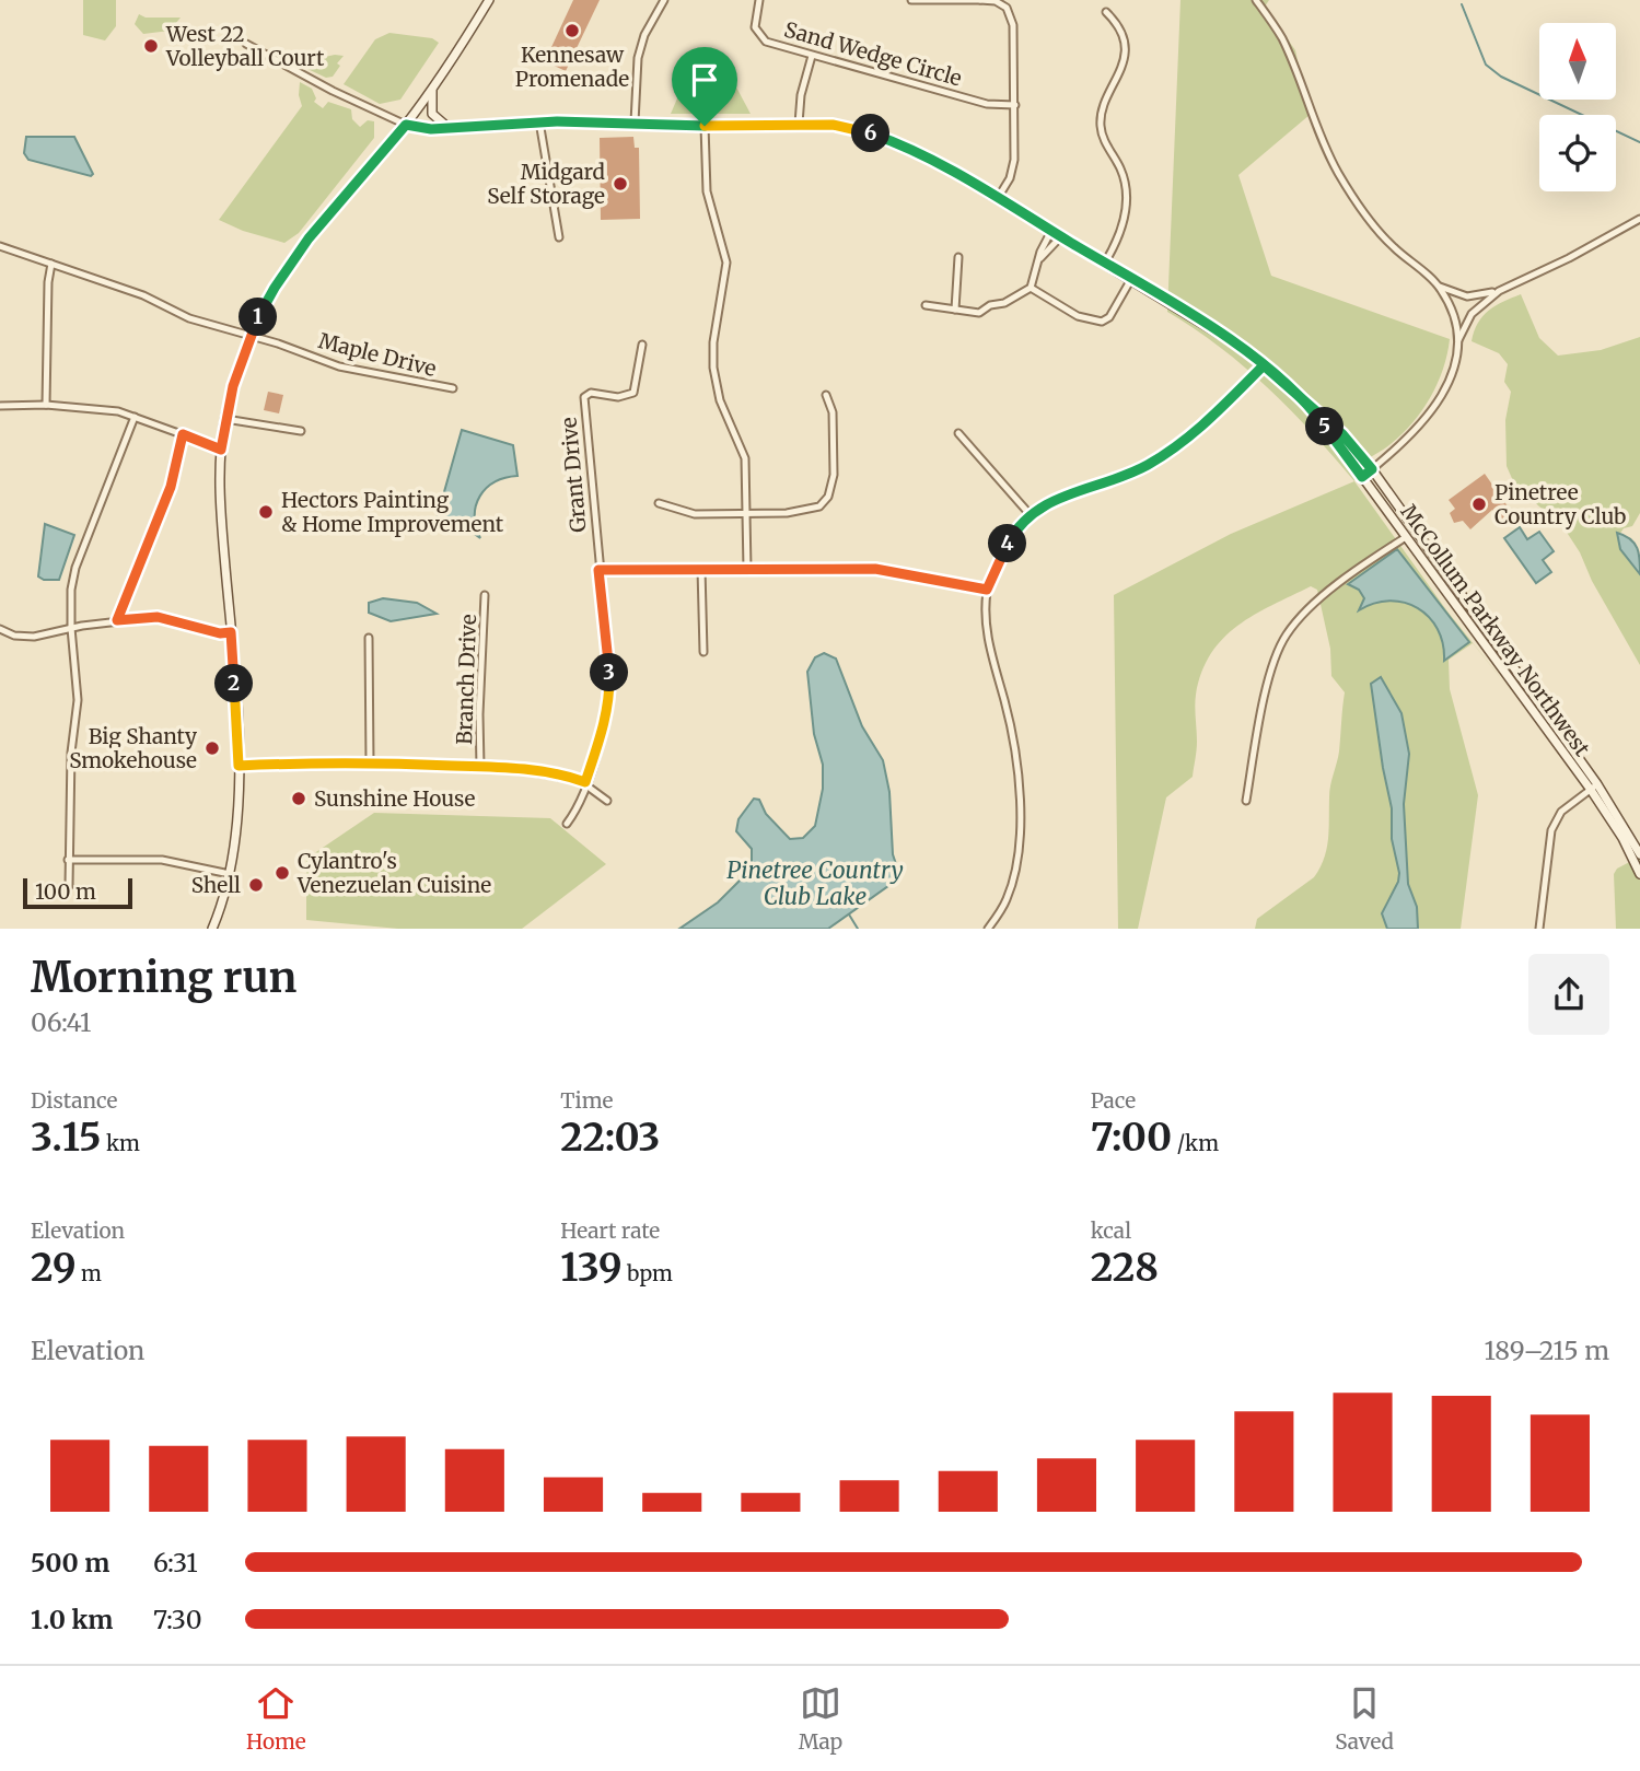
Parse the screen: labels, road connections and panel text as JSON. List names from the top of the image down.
{
  "streets": {
    "street": [
      "Sand Wedge Circle",
      "Maple Drive",
      "Grant Drive",
      "McCollum Parkway Northwest",
      "Branch Drive"
    ]
  },
  "water": ["Pinetree Country Club Lake"],
  "places": [
    "Kennesaw Promenade",
    "West 22 Volleyball Court",
    "Midgard Self Storage",
    "Pinetree Country Club",
    "Hectors Painting & Home Improvement",
    "Big Shanty Smokehouse",
    "Sunshine House",
    "Cylantro's Venezuelan Cuisine",
    "Shell"
  ],
  "scale_bar": "100 m",
  "north": "top",
  "page": {
    "pins": [
      "6",
      "1",
      "5",
      "4",
      "3",
      "2"
    ],
    "scale": "100 m",
    "heading": ["Morning run", "06:41"],
    "stats": [
      ["Distance", "3.15 km"],
      ["Time", "22:03"],
      ["Pace", "7:00 /km"],
      ["Elevation", "29 m"],
      ["Heart rate", "139 bpm"],
      ["kcal", "228"]
    ],
    "chart": ["Elevation", "189–215 m"],
    "list": [
      {
        "name": "500 m",
        "note": "6:31"
      },
      {
        "name": "1.0 km",
        "note": "7:30"
      }
    ],
    "tabs": ["Home", "Map", "Saved"]
  }
}
